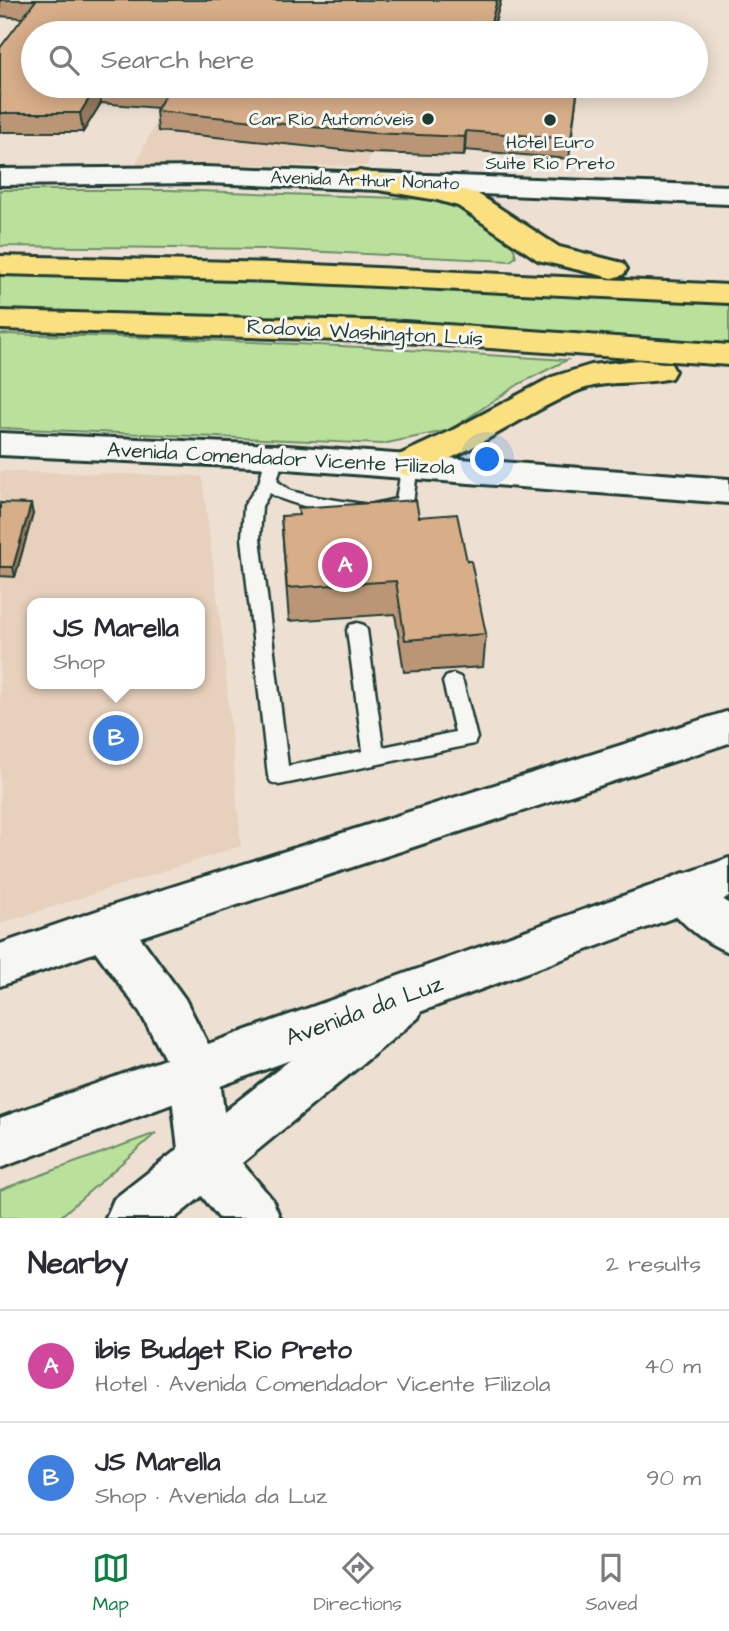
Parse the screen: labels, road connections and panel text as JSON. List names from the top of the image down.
{
  "streets": {
    "highway": ["Rodovia Washington Luís"],
    "street": ["Avenida Arthur Nonato", "Avenida Comendador Vicente Filizola", "Avenida da Luz"]
  },
  "places": ["Car Rio Automóveis", "Hotel Euro Suite Rio Preto"],
  "page": {
    "search": "Search here",
    "pins": ["A", "B"],
    "popup": ["JS Marella", "Shop"],
    "heading": ["Nearby", "2 results"],
    "list": [
      {
        "mark": "A",
        "name": "ibis Budget Rio Preto",
        "note": "Hotel · Avenida Comendador Vicente Filizola",
        "value": "40 m"
      },
      {
        "mark": "B",
        "name": "JS Marella",
        "note": "Shop · Avenida da Luz",
        "value": "90 m"
      }
    ],
    "nav": ["Map", "Directions", "Saved"]
  }
}
